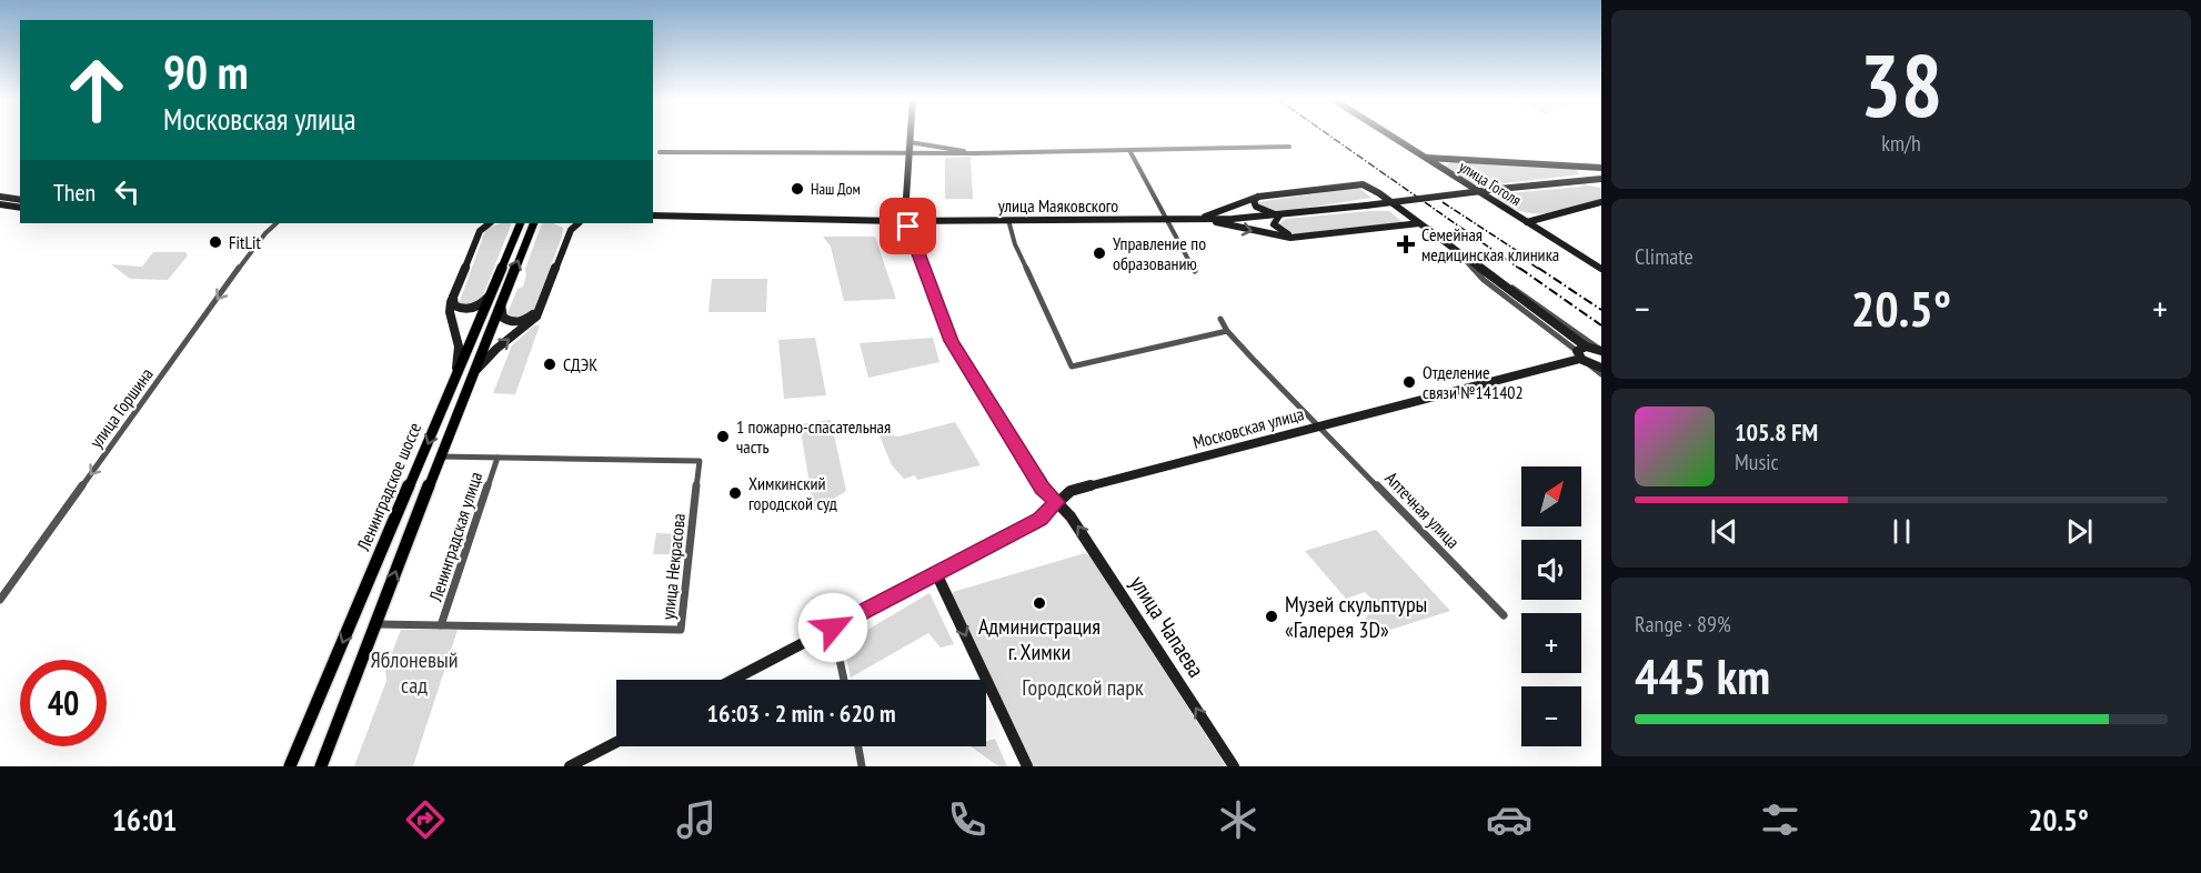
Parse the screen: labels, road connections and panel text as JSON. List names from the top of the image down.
{
  "streets": {
    "highway": ["Ленинградское шоссе"],
    "street": [
      "улица Гоголя",
      "улица Маяковского",
      "улица Горшина",
      "Московская улица",
      "Аптечная улица",
      "Ленинградская улица",
      "улица Некрасова",
      "улица Чапаева"
    ]
  },
  "crossings": [
    ["улица Маяковского", "улица Чапаева"],
    ["Московская улица", "Аптечная улица"],
    ["Московская улица", "улица Чапаева"],
    ["Ленинградское шоссе", "улица Некрасова"],
    ["Ленинградская улица", "улица Некрасова"]
  ],
  "one_way": ["улица Горшина", "улица Чапаева"],
  "parks": ["Яблоневый сад", "Городской парк"],
  "places": {
    "other": [
      "Наш Дом",
      "FitLit",
      "Управление по образованию",
      "СДЭК",
      "Отделение связи №141402",
      "1 пожарно-спасательная часть",
      "Химкинский городской суд",
      "Администрация г. Химки",
      "Музей скульптуры «Галерея 3D»"
    ],
    "health": ["Семейная медицинская клиника"]
  },
  "north": "top right",
  "page": {
    "tile": [
      ["38", "km/h"],
      "Climate",
      ["Range · 89%", "445 km"]
    ],
    "turn": ["90 m", "Московская улица"],
    "then": "Then",
    "heat": ["−", "20.5°", "+"],
    "song": ["105.8 FM", "Music"],
    "map_buttons": ["+", "−"],
    "limit": "40",
    "trip": "16:03 · 2 min · 620 m",
    "tabs": ["16:01", "20.5°"]
  }
}
